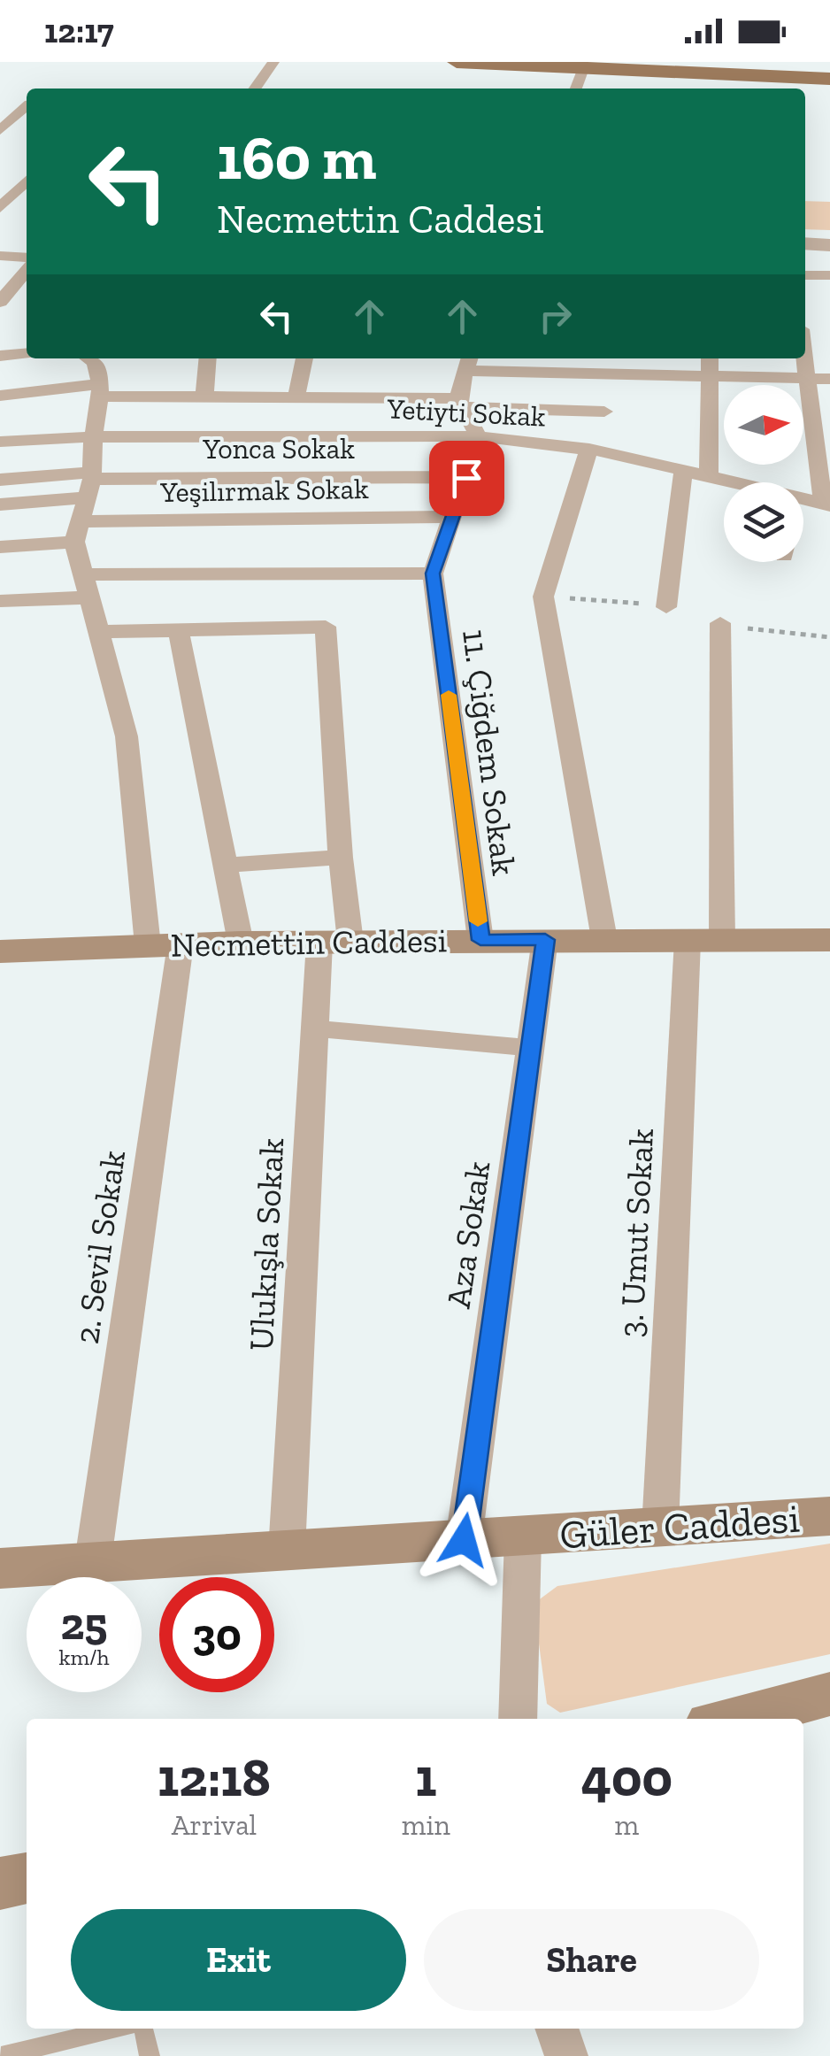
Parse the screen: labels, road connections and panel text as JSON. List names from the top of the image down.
{
  "streets": {
    "main road": ["Necmettin Caddesi", "Güler Caddesi"],
    "street": [
      "Yetiyti Sokak",
      "Yonca Sokak",
      "Yeşilırmak Sokak",
      "11. Çiğdem Sokak",
      "3. Umut Sokak",
      "Aza Sokak",
      "Ulukışla Sokak",
      "2. Sevil Sokak"
    ]
  },
  "crossings": [
    ["Yeşilırmak Sokak", "2. Sevil Sokak"],
    ["11. Çiğdem Sokak", "Necmettin Caddesi"],
    ["Necmettin Caddesi", "3. Umut Sokak"],
    ["Necmettin Caddesi", "Aza Sokak"],
    ["Necmettin Caddesi", "Ulukışla Sokak"],
    ["Necmettin Caddesi", "2. Sevil Sokak"],
    ["3. Umut Sokak", "Güler Caddesi"],
    ["Aza Sokak", "Güler Caddesi"],
    ["Ulukışla Sokak", "Güler Caddesi"],
    ["2. Sevil Sokak", "Güler Caddesi"]
  ],
  "north": "right",
  "page": {
    "status": "12:17",
    "turn": ["160 m", "Necmettin Caddesi"],
    "speed": "25 km/h",
    "limit": "30",
    "eta": [
      "12:18",
      "Arrival",
      "1",
      "min",
      "400",
      "m"
    ],
    "buttons": ["Exit", "Share"]
  }
}
